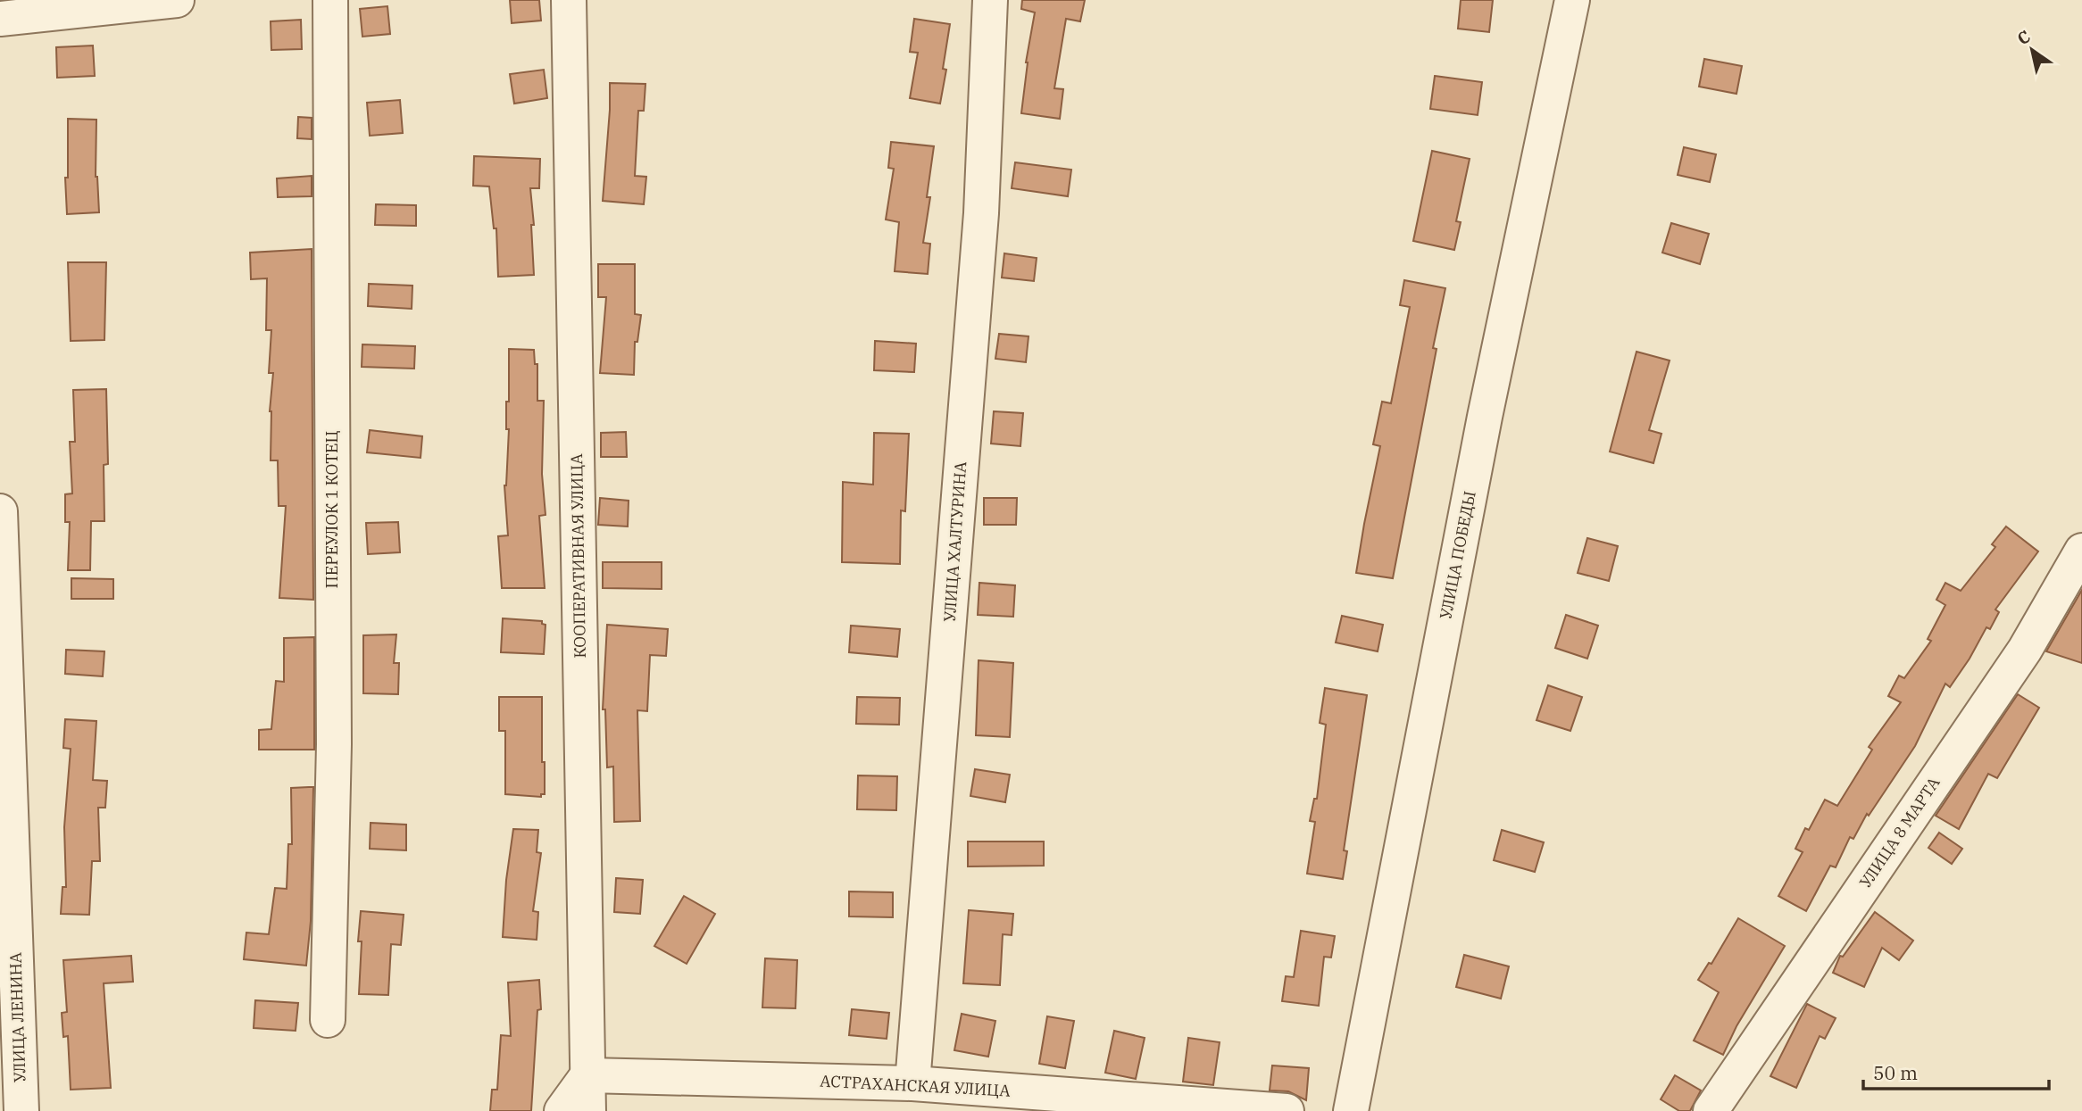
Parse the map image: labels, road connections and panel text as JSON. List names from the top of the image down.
{
  "streets": {
    "street": [
      "ПЕРЕУЛОК 1 КОТЕЦ",
      "УЛИЦА ХАЛТУРИНА",
      "УЛИЦА ПОБЕДЫ",
      "КООПЕРАТИВНАЯ УЛИЦА",
      "УЛИЦА 8 МАРТА",
      "УЛИЦА ЛЕНИНА",
      "АСТРАХАНСКАЯ УЛИЦА"
    ]
  },
  "crossings": [
    ["УЛИЦА ХАЛТУРИНА", "АСТРАХАНСКАЯ УЛИЦА"],
    ["КООПЕРАТИВНАЯ УЛИЦА", "АСТРАХАНСКАЯ УЛИЦА"]
  ],
  "scale_bar": "50 m",
  "north": "top left"
}
